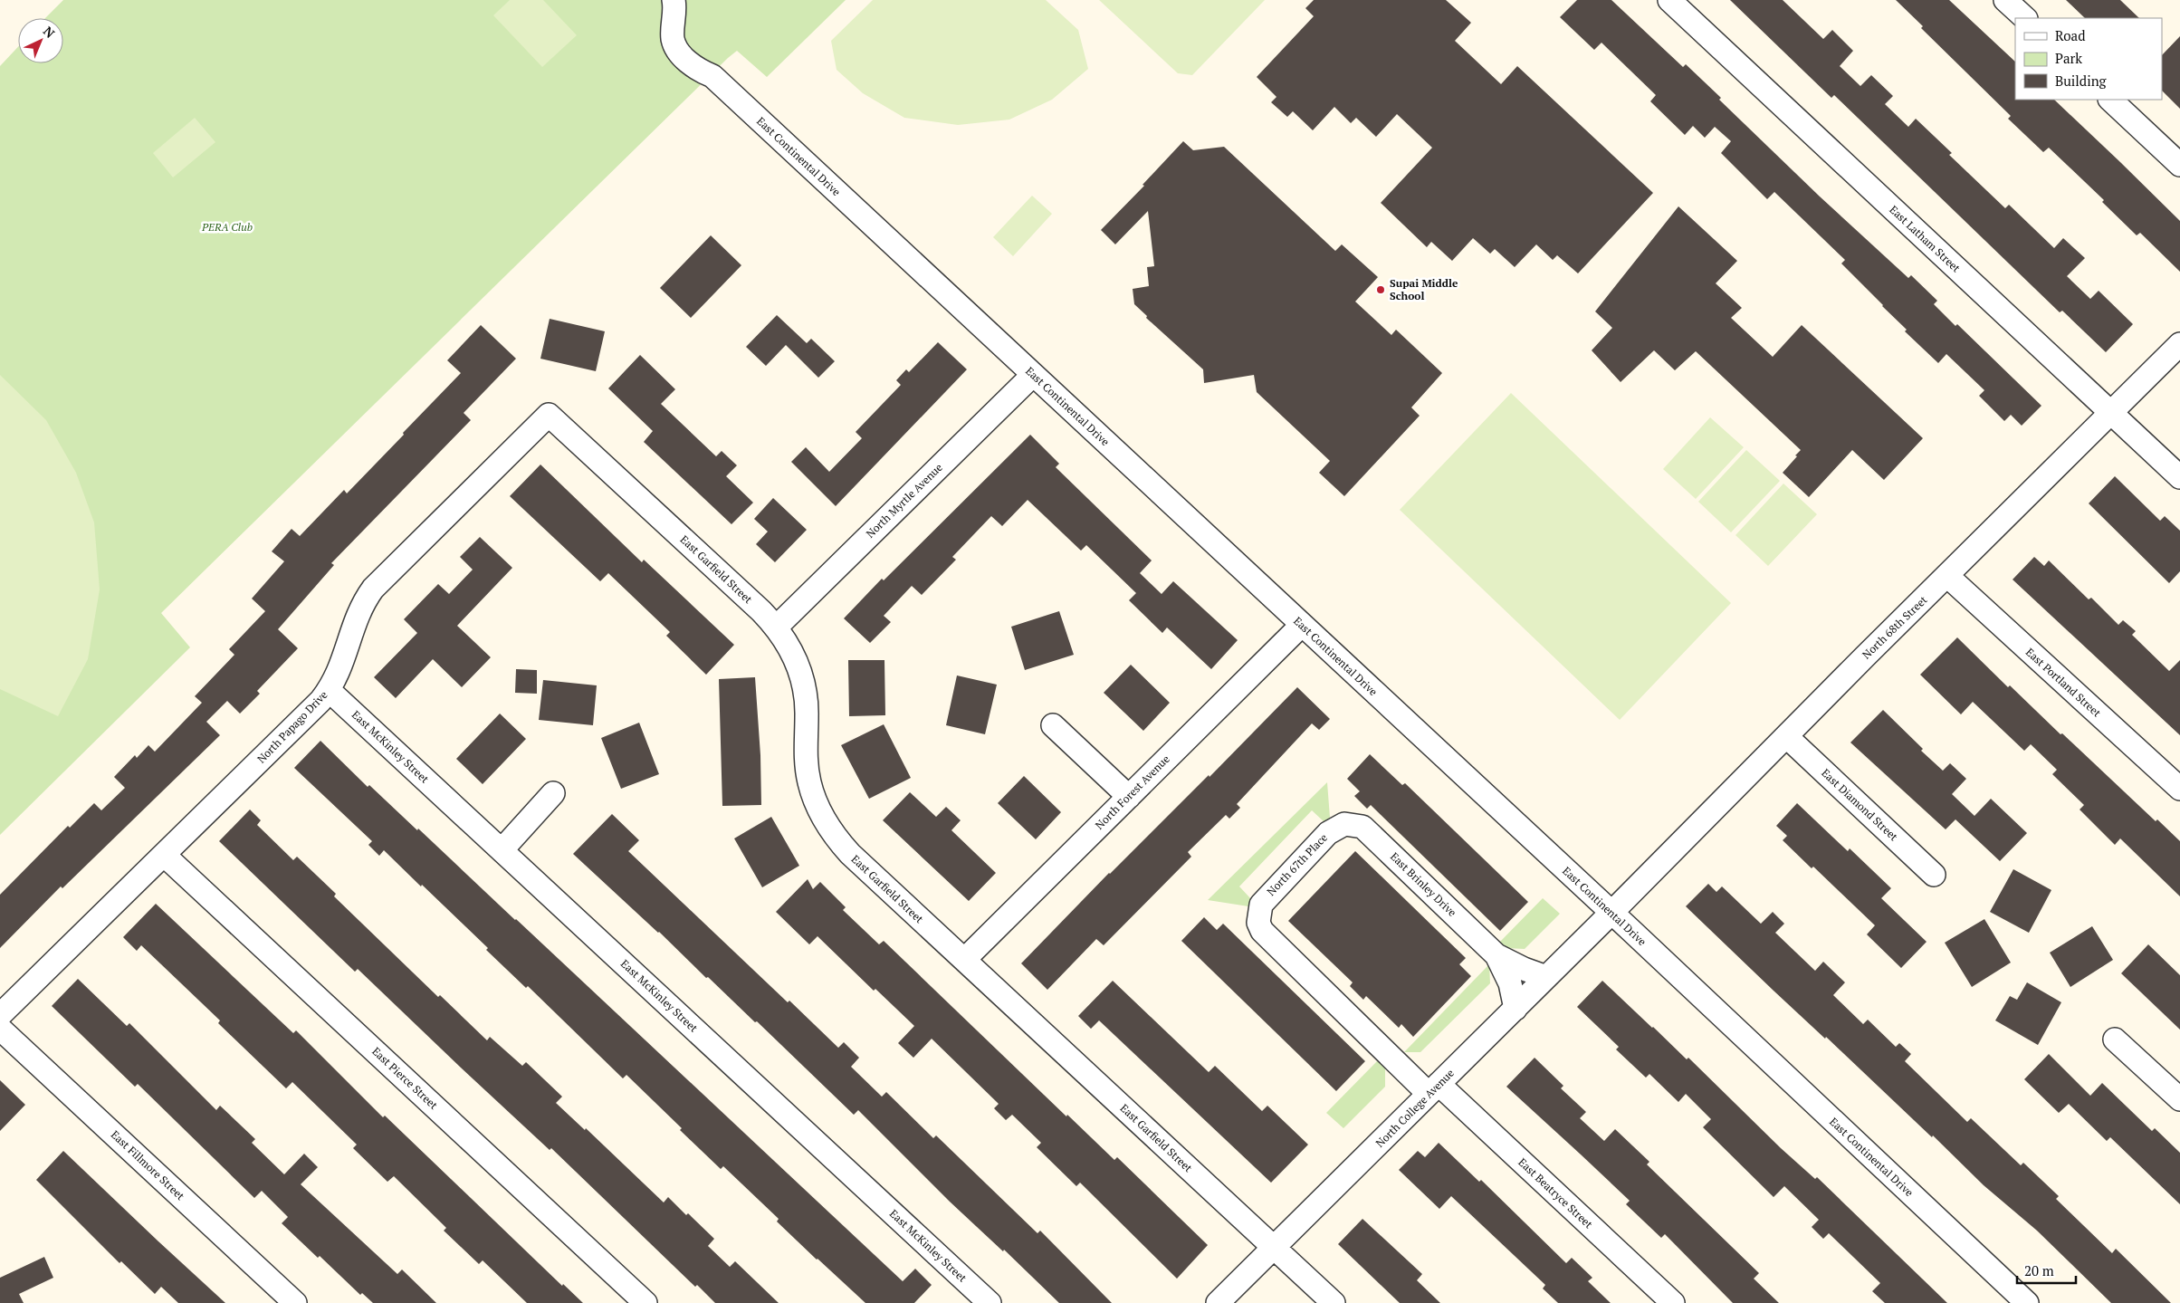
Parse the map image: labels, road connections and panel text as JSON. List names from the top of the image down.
{
  "streets": {
    "street": [
      "East Continental Drive",
      "East Latham Street",
      "North Myrtle Avenue",
      "East Garfield Street",
      "North 68th Street",
      "East Portland Street",
      "North Papago Drive",
      "East McKinley Street",
      "North Forest Avenue",
      "East Diamond Street",
      "North 67th Place",
      "East Brinley Drive",
      "East Pierce Street",
      "North College Avenue",
      "East Fillmore Street",
      "East Beatryce Street"
    ]
  },
  "crossings": [
    ["East Continental Drive", "North Myrtle Avenue"],
    ["East Continental Drive", "North 68th Street"],
    ["East Continental Drive", "North Forest Avenue"],
    ["East Continental Drive", "North College Avenue"],
    ["East Latham Street", "North 68th Street"],
    ["North Myrtle Avenue", "East Garfield Street"],
    ["East Garfield Street", "North Papago Drive"],
    ["East Garfield Street", "North Forest Avenue"],
    ["East Garfield Street", "North College Avenue"],
    ["North 68th Street", "East Portland Street"],
    ["North 68th Street", "East Diamond Street"],
    ["North 68th Street", "North College Avenue"],
    ["North Papago Drive", "East McKinley Street"],
    ["North Papago Drive", "East Pierce Street"],
    ["North 67th Place", "East Brinley Drive"],
    ["North 67th Place", "East Beatryce Street"],
    ["East Brinley Drive", "North College Avenue"],
    ["North College Avenue", "East Beatryce Street"]
  ],
  "parks": ["PERA Club"],
  "places": ["Supai Middle School"],
  "legend": ["Road", "Park", "Building"],
  "scale_bar": "20 m",
  "north": "top right"
}
